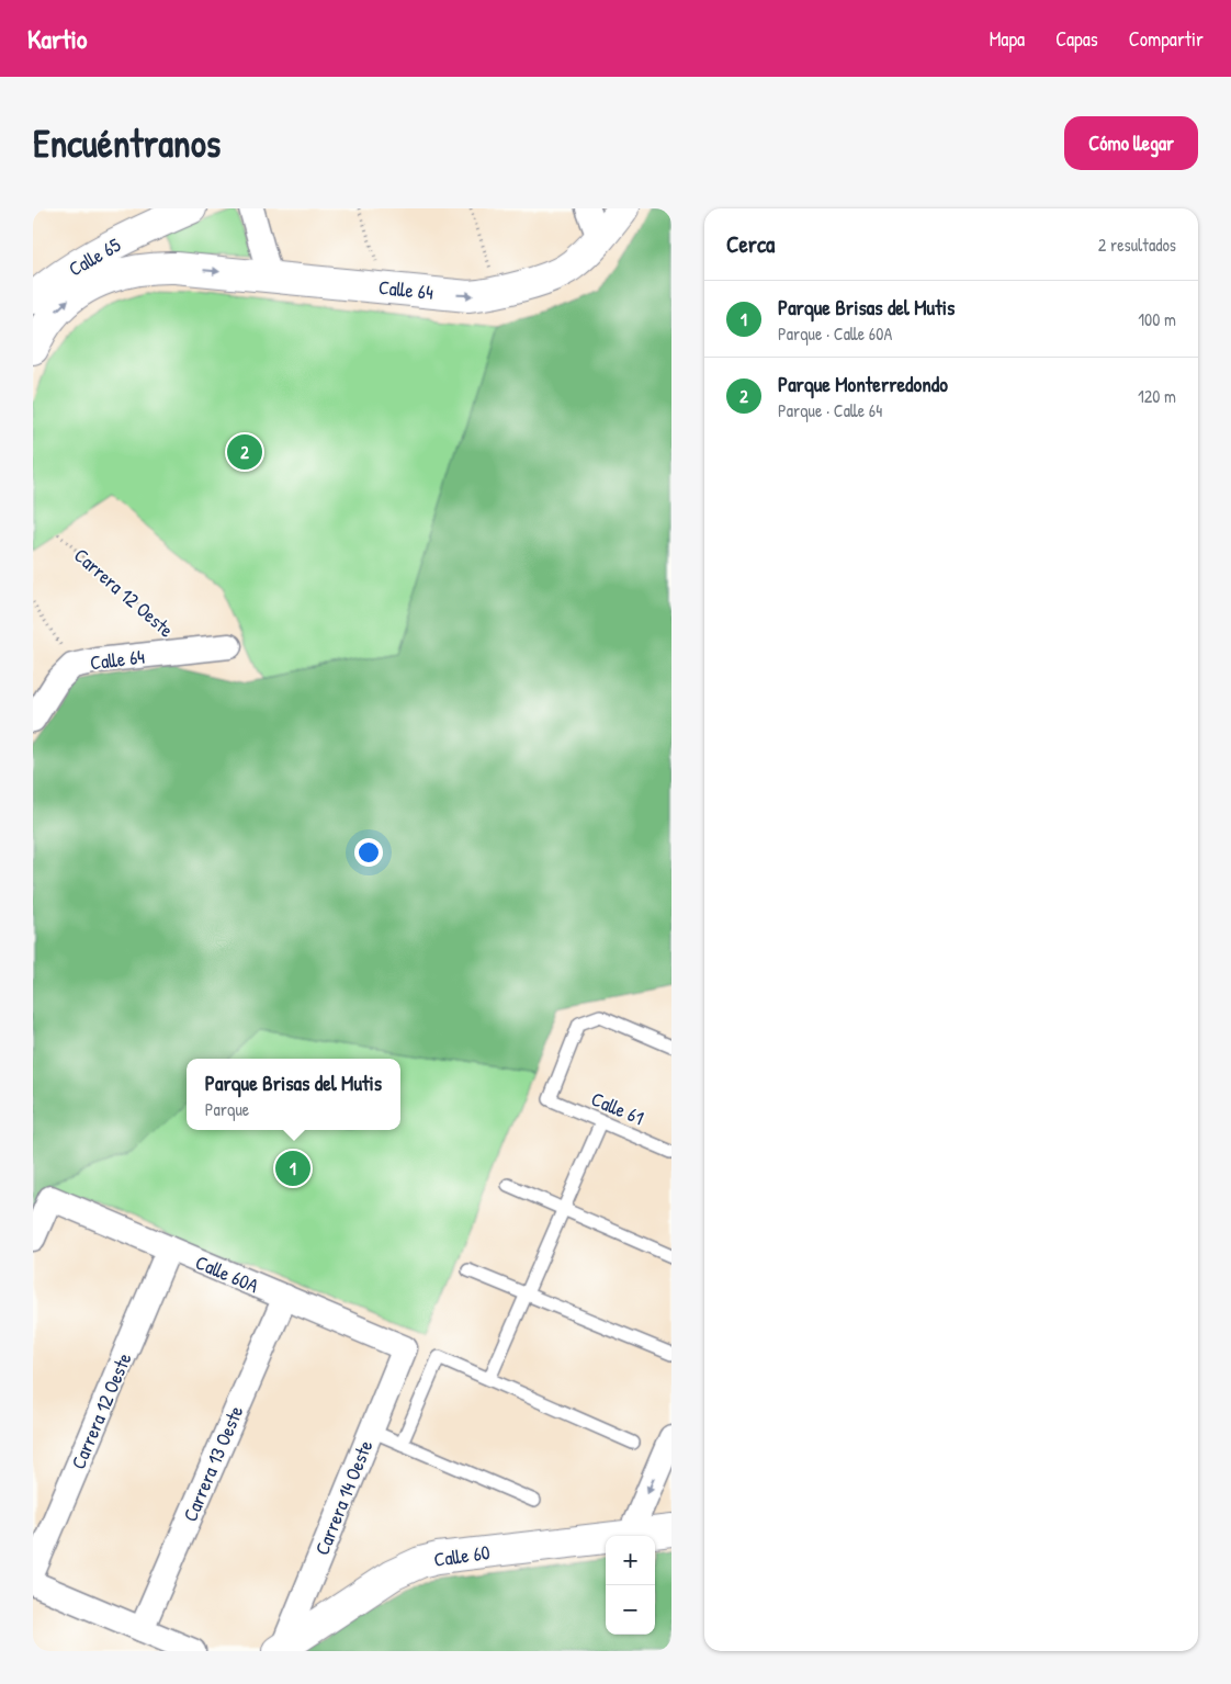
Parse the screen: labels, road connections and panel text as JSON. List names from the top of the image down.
{
  "streets": {
    "street": [
      "Calle 65",
      "Calle 64",
      "Carrera 12 Oeste",
      "Calle 60A",
      "Carrera 13 Oeste",
      "Carrera 14 Oeste",
      "Calle 60"
    ],
    "lane": ["Calle 61"]
  },
  "crossings": [
    ["Calle 65", "Calle 64"],
    ["Calle 64", "Carrera 12 Oeste"],
    ["Carrera 12 Oeste", "Calle 60A"],
    ["Calle 60A", "Carrera 13 Oeste"],
    ["Calle 60A", "Carrera 14 Oeste"],
    ["Carrera 14 Oeste", "Calle 60"]
  ],
  "page": {
    "header": "Kartio",
    "nav": ["Mapa", "Capas", "Compartir"],
    "buttons": "Cómo llegar",
    "title": "Encuéntranos",
    "heading": ["Cerca", "2 resultados"],
    "list": [
      {
        "mark": "1",
        "name": "Parque Brisas del Mutis",
        "note": "Parque · Calle 60A",
        "value": "100 m"
      },
      {
        "mark": "2",
        "name": "Parque Monterredondo",
        "note": "Parque · Calle 64",
        "value": "120 m"
      }
    ],
    "pins": ["2", "1"],
    "popup": ["Parque Brisas del Mutis", "Parque"],
    "map_buttons": ["+", "−"]
  }
}
